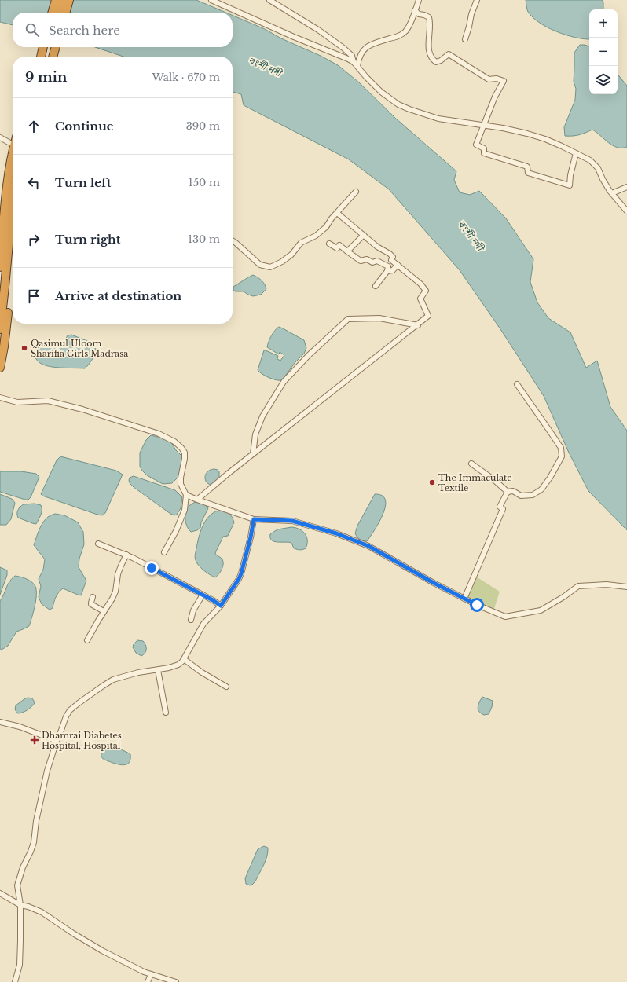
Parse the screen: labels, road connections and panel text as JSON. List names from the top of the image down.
{
  "water": ["বংশী নদী"],
  "places": {
    "other": ["Qasimul Uloom Sharifia Girls Madrasa", "The Immaculate Textile"],
    "health": ["Dhamrai Diabetes Hospital, Hospital"]
  },
  "page": {
    "map_buttons": ["+", "−"],
    "search": "Search here",
    "heading": ["9 min", "Walk · 670 m"],
    "list": [
      ["Continue", "390 m"],
      ["Turn left", "150 m"],
      ["Turn right", "130 m"],
      "Arrive at destination"
    ]
  }
}
